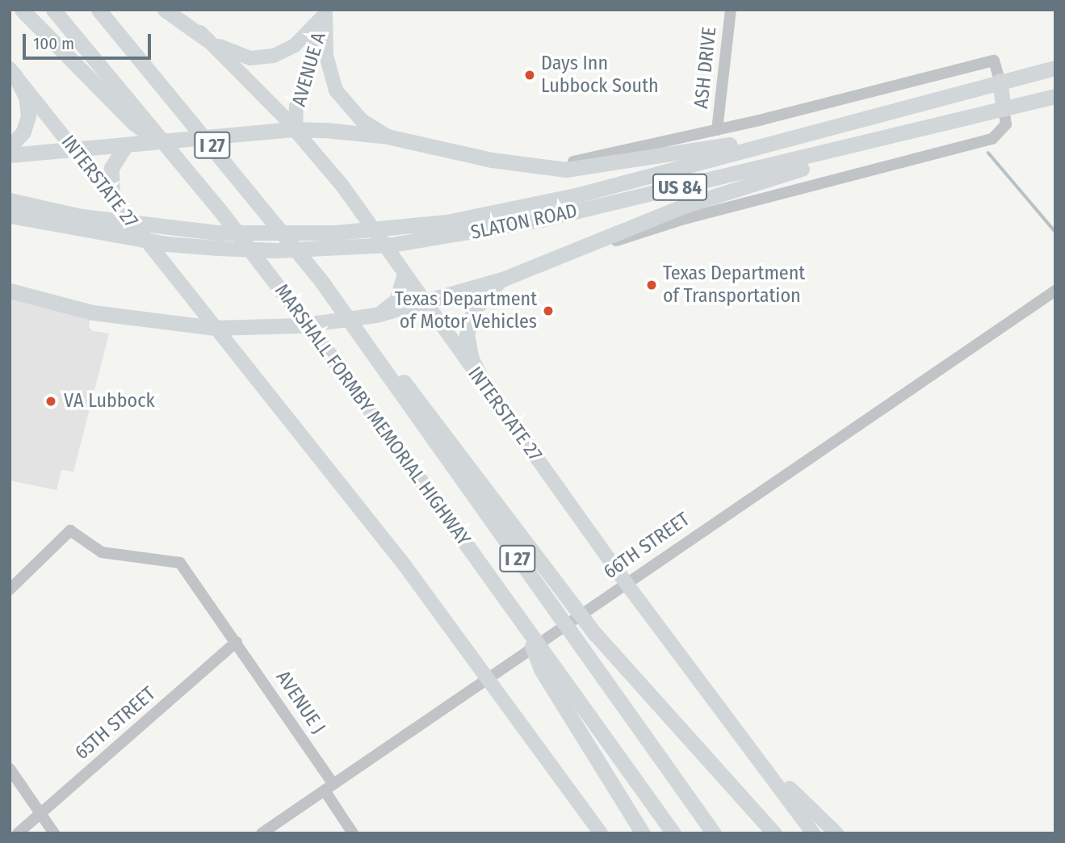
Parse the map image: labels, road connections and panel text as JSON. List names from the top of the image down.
{
  "streets": {
    "highway": [
      "I 27",
      "US 84",
      "SLATON ROAD",
      "MARSHALL FORMBY MEMORIAL HIGHWAY"
    ],
    "main road": ["AVENUE A", "INTERSTATE 27"],
    "street": [
      "ASH DRIVE",
      "66TH STREET",
      "AVENUE J",
      "65TH STREET"
    ]
  },
  "crossings": [
    ["AVENUE A", "INTERSTATE 27"],
    ["INTERSTATE 27", "SLATON ROAD"],
    ["INTERSTATE 27", "66TH STREET"],
    ["US 84", "SLATON ROAD"],
    ["66TH STREET", "AVENUE J"],
    ["AVENUE J", "65TH STREET"]
  ],
  "places": [
    "Days Inn Lubbock South",
    "Texas Department of Transportation",
    "Texas Department of Motor Vehicles",
    "VA Lubbock"
  ],
  "scale_bar": "100 m"
}
